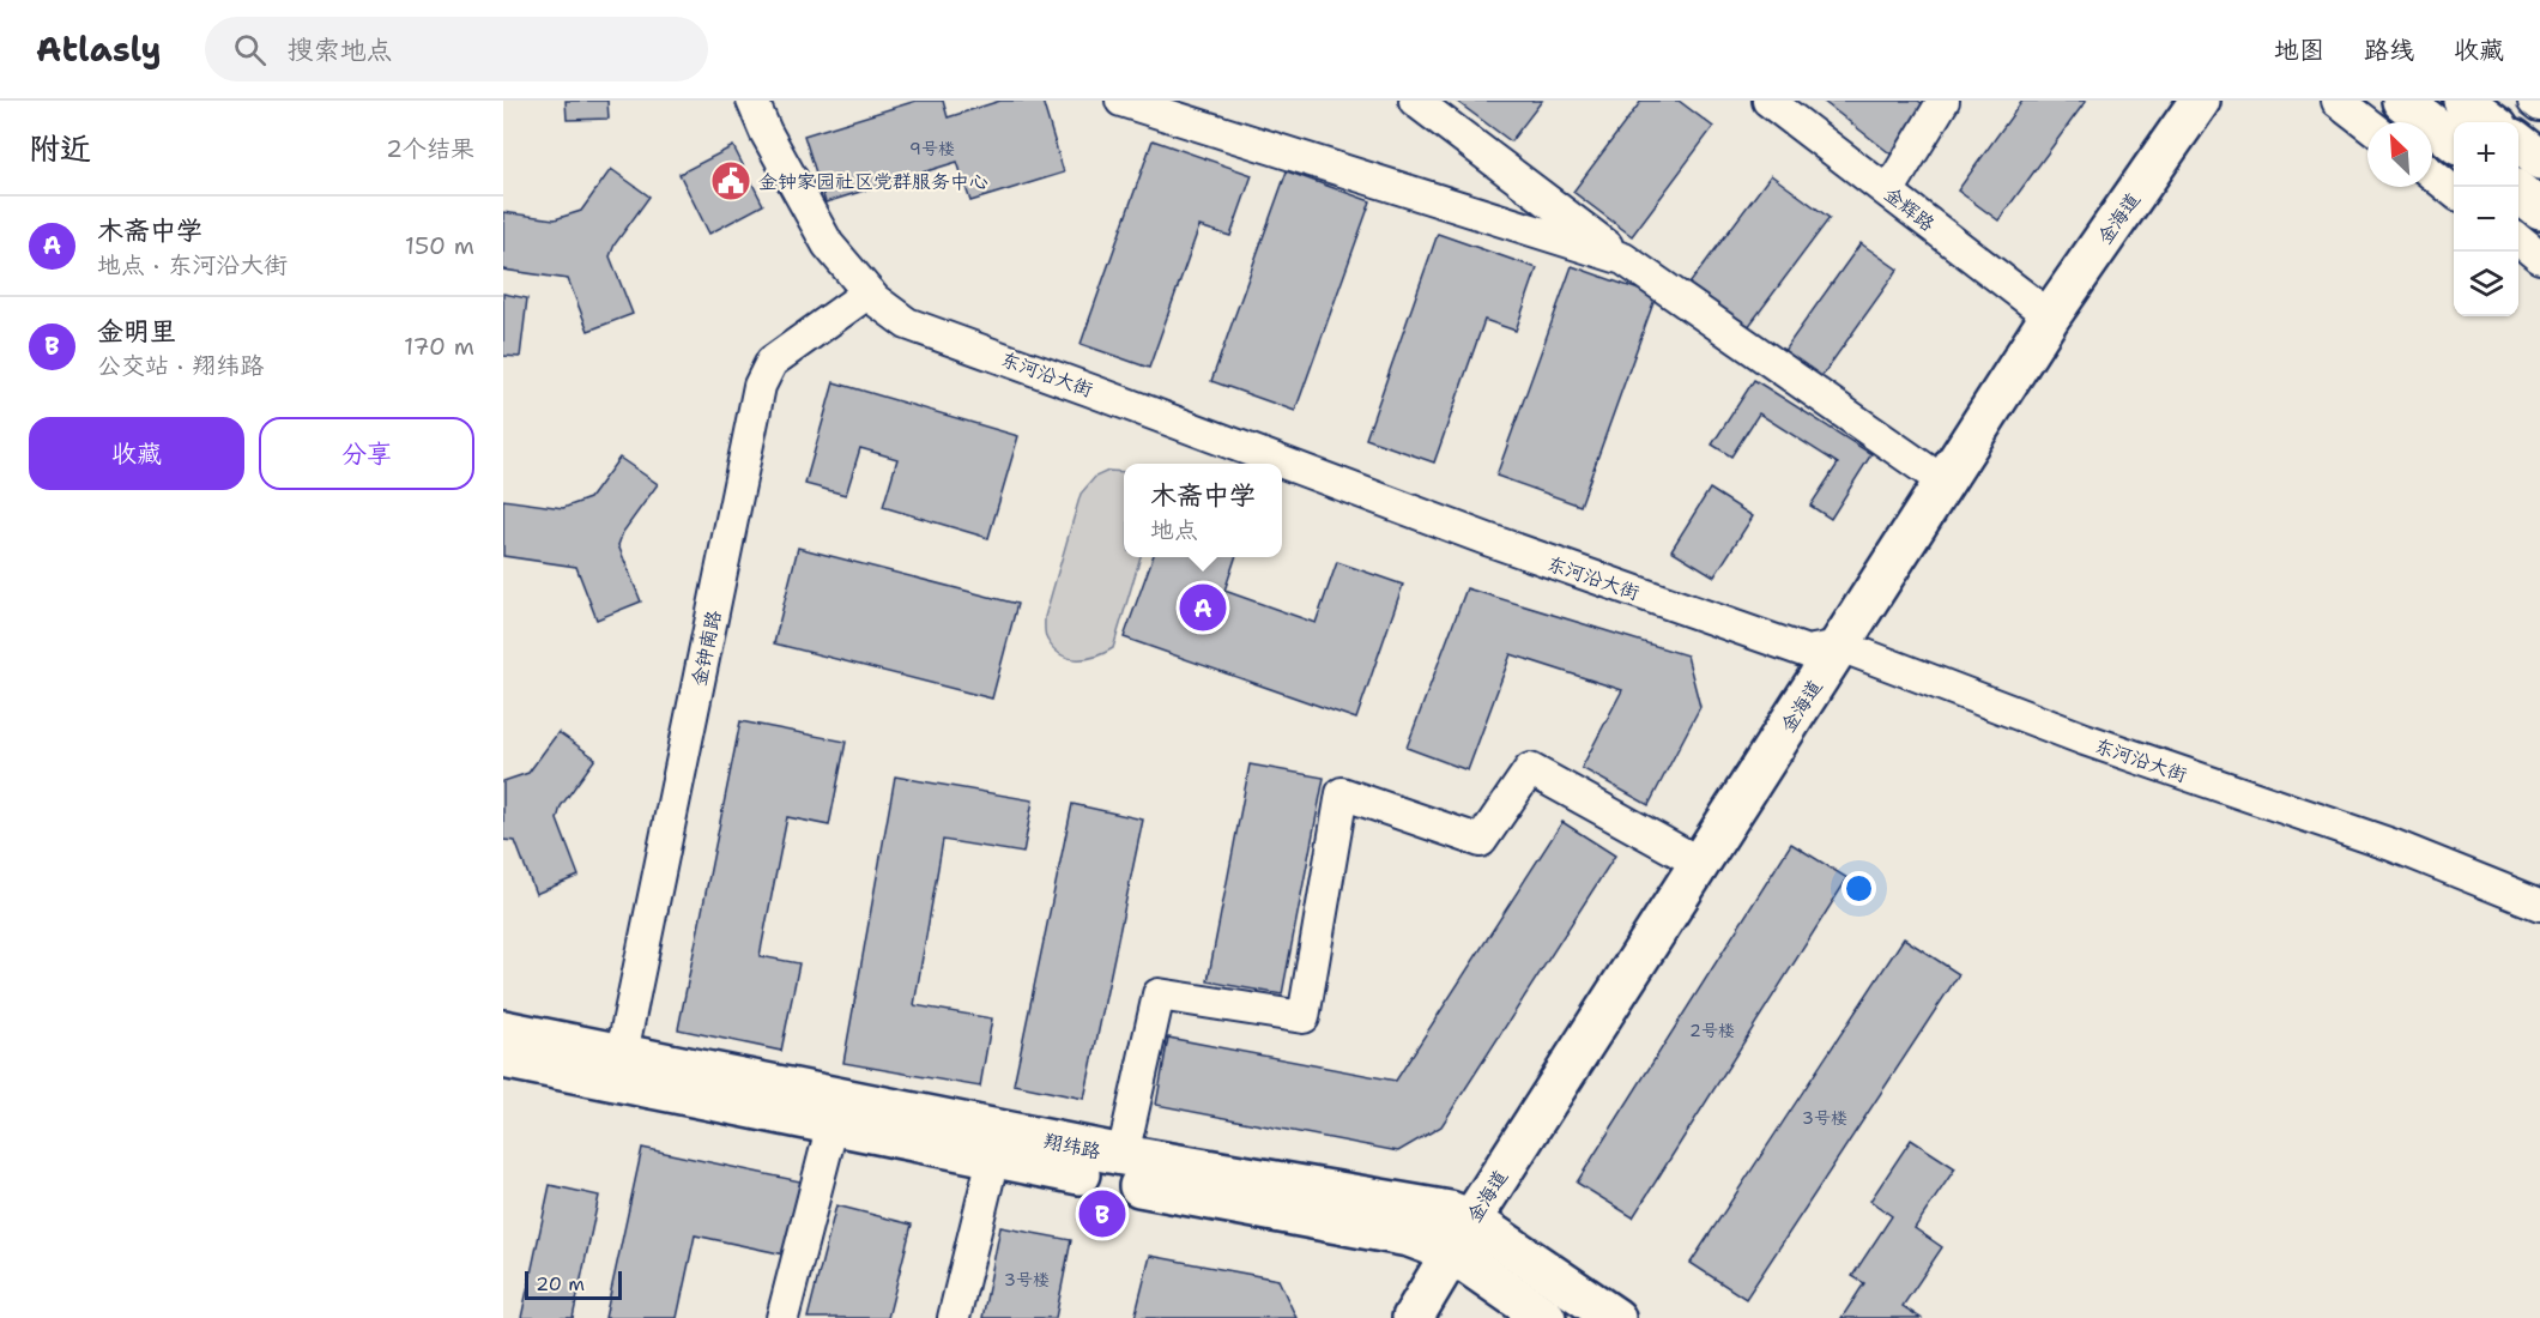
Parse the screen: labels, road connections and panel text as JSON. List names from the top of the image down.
{
  "streets": {
    "street": [
      "金辉路",
      "金海道",
      "东河沿大街",
      "金钟南路",
      "翔纬路"
    ]
  },
  "crossings": [
    ["金辉路", "金海道"],
    ["金海道", "东河沿大街"],
    ["金海道", "翔纬路"],
    ["东河沿大街", "金钟南路"],
    ["金钟南路", "翔纬路"]
  ],
  "places": {
    "public building": ["金钟家园社区党群服务中心"]
  },
  "house_numbers": [
    "9号楼",
    "2号楼",
    "3号楼",
    "3号楼"
  ],
  "scale_bar": "20 m",
  "north": "top left",
  "page": {
    "header": "Atlasly",
    "search": "搜索地点",
    "nav": ["地图", "路线", "收藏"],
    "heading": ["附近", "2个结果"],
    "map_buttons": ["+", "−"],
    "list": [
      {
        "mark": "A",
        "name": "木斋中学",
        "note": "地点 · 东河沿大街",
        "value": "150 m"
      },
      {
        "mark": "B",
        "name": "金明里",
        "note": "公交站 · 翔纬路",
        "value": "170 m"
      }
    ],
    "buttons": ["收藏", "分享"],
    "popup": ["木斋中学", "地点"],
    "pins": ["A", "B"],
    "scale": "20 m"
  }
}
